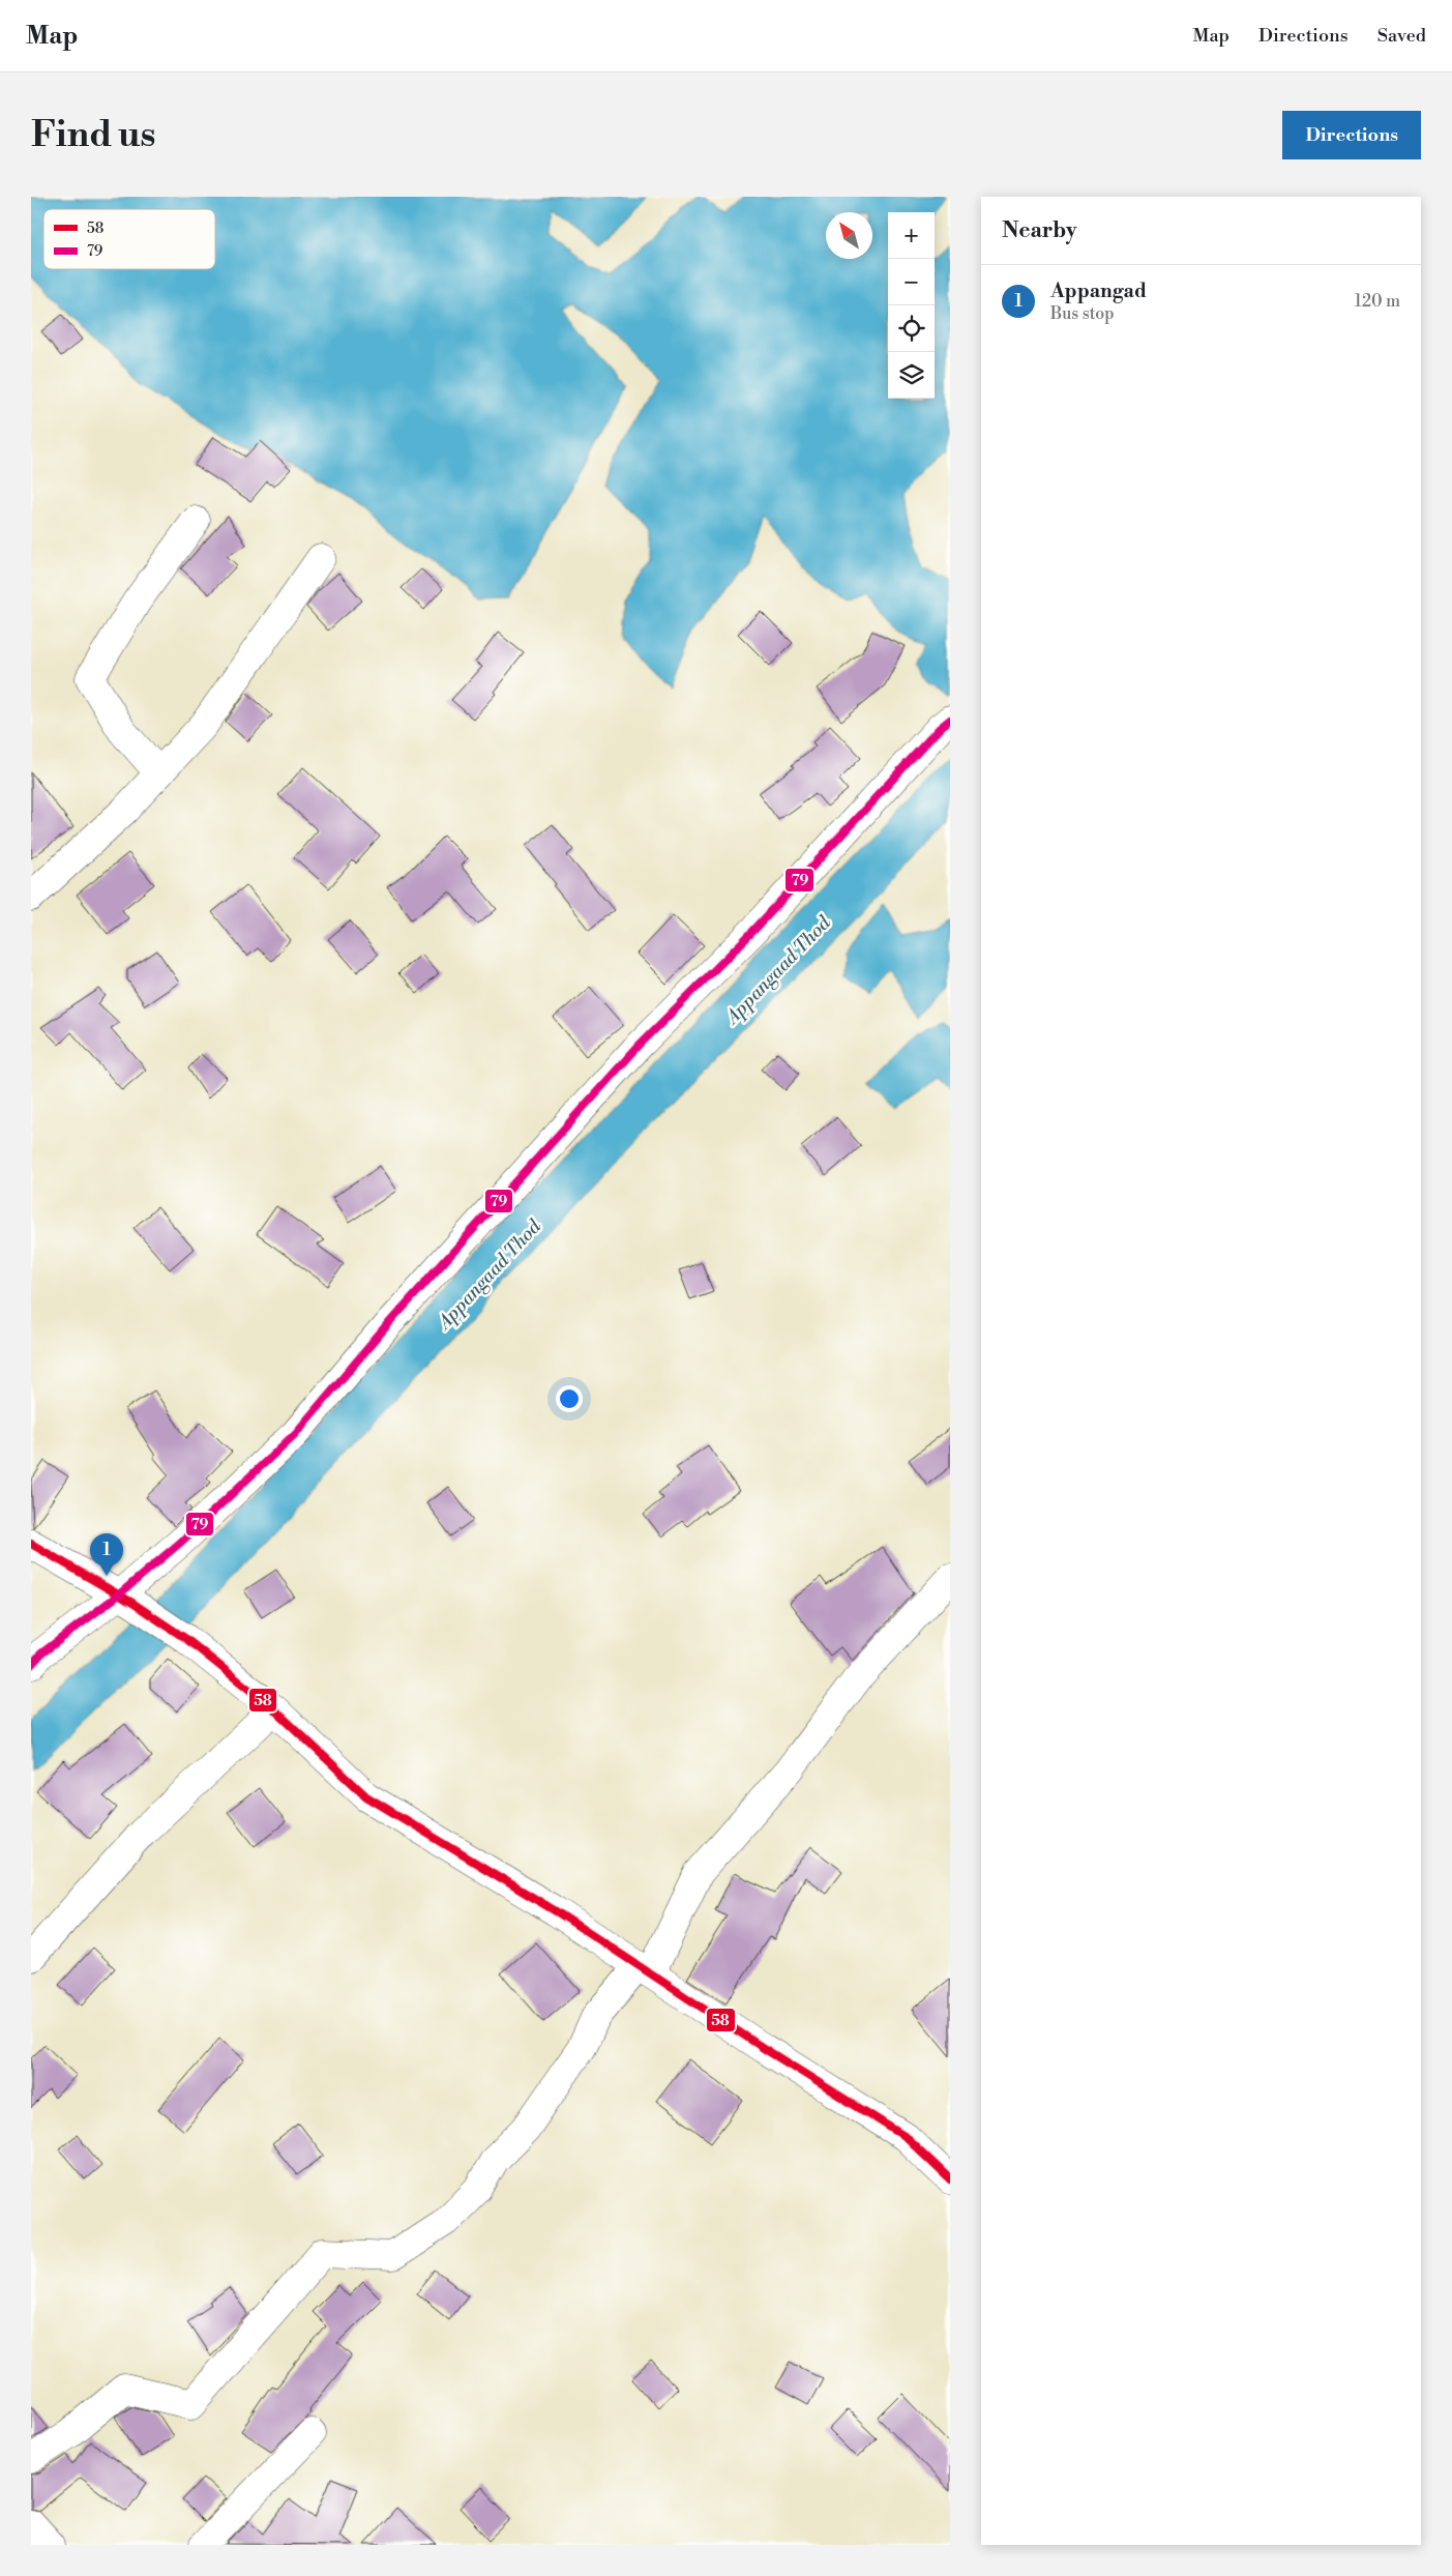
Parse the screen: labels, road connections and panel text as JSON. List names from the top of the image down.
{
  "water": ["Appangaad Thod"],
  "lines": ["transit line 79", "transit line 58"],
  "legend": ["58", "79"],
  "north": "top left",
  "page": {
    "header": "Map",
    "nav": ["Map", "Directions", "Saved"],
    "buttons": "Directions",
    "title": "Find us",
    "heading": "Nearby",
    "map_buttons": ["+", "−"],
    "list": [
      {
        "mark": "1",
        "name": "Appangad",
        "note": "Bus stop",
        "value": "120 m"
      }
    ],
    "pins": "1"
  }
}
